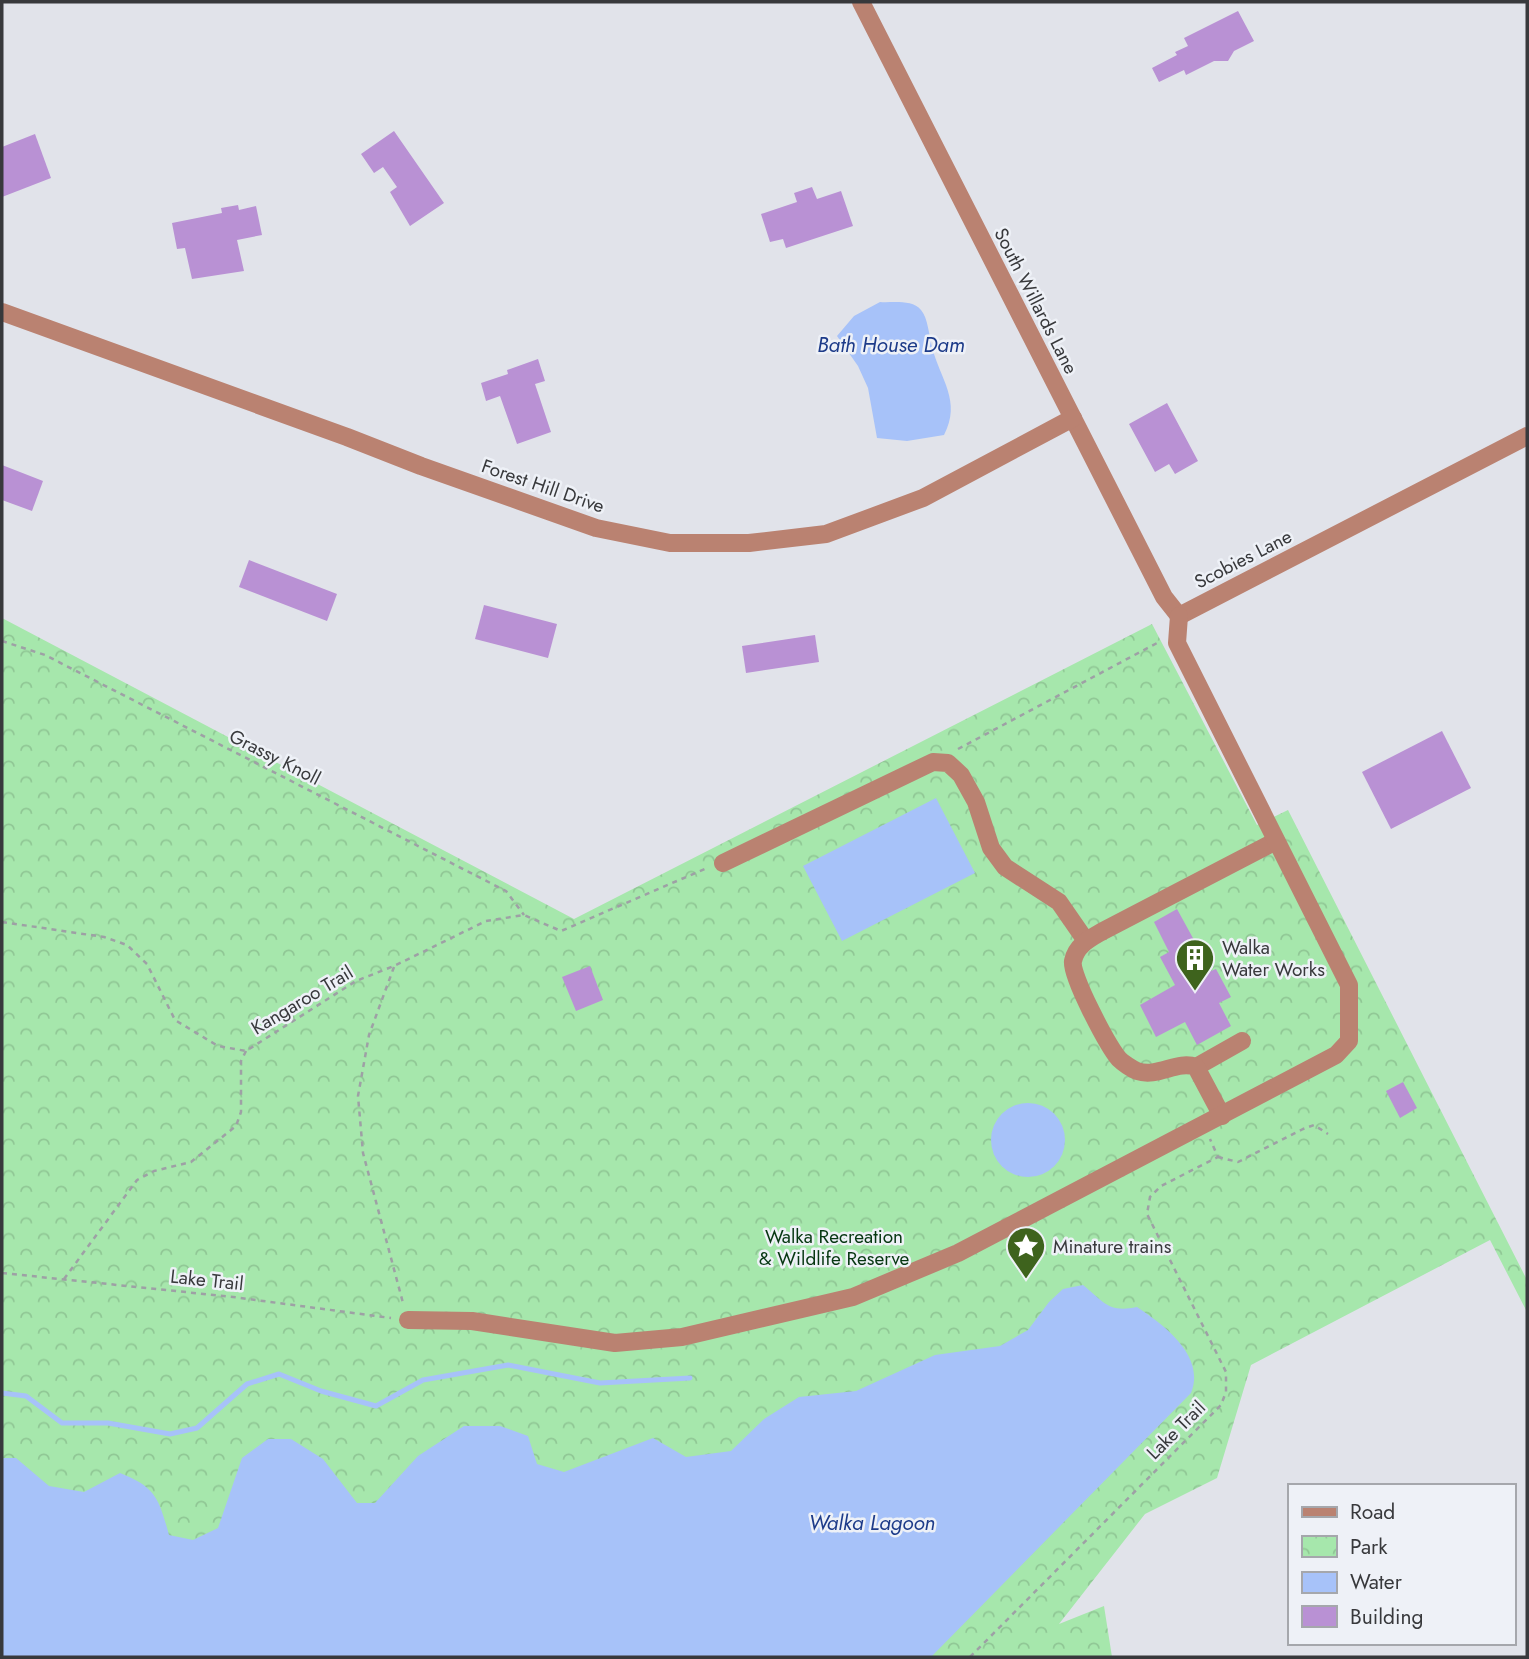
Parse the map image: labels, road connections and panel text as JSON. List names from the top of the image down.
{
  "streets": {
    "street": ["South Willards Lane", "Forest Hill Drive", "Scobies Lane"],
    "path": ["Grassy Knoll", "Kangaroo Trail", "Lake Trail"]
  },
  "crossings": [
    ["South Willards Lane", "Forest Hill Drive"],
    ["South Willards Lane", "Scobies Lane"],
    ["Grassy Knoll", "Kangaroo Trail"]
  ],
  "water": ["Bath House Dam", "Walka Lagoon"],
  "parks": ["Walka Recreation & Wildlife Reserve"],
  "places": {
    "building": ["Walka Water Works"],
    "place": ["Minature trains"]
  },
  "legend": [
    "Road",
    "Park",
    "Water",
    "Building"
  ]
}
